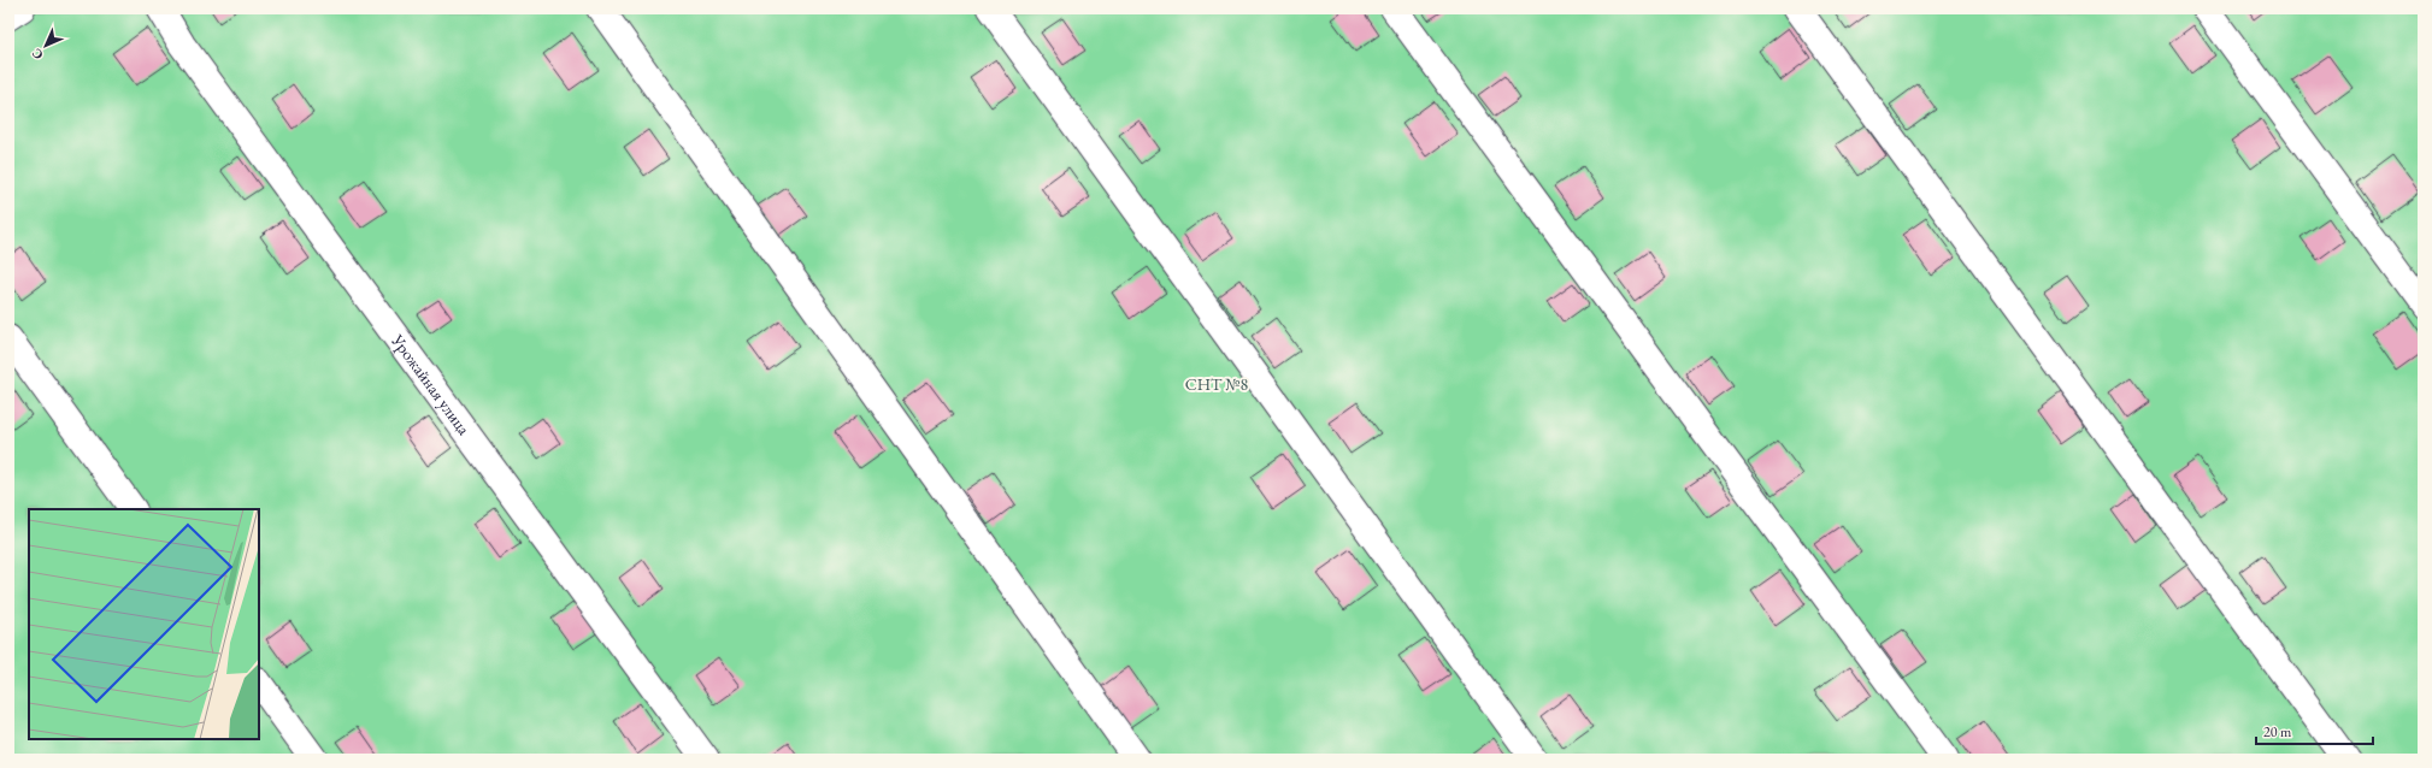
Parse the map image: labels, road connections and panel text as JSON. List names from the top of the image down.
{
  "streets": {
    "street": ["Урожайная улица"]
  },
  "parks": ["СНТ №8"],
  "scale_bar": "20 m",
  "north": "bottom left"
}
